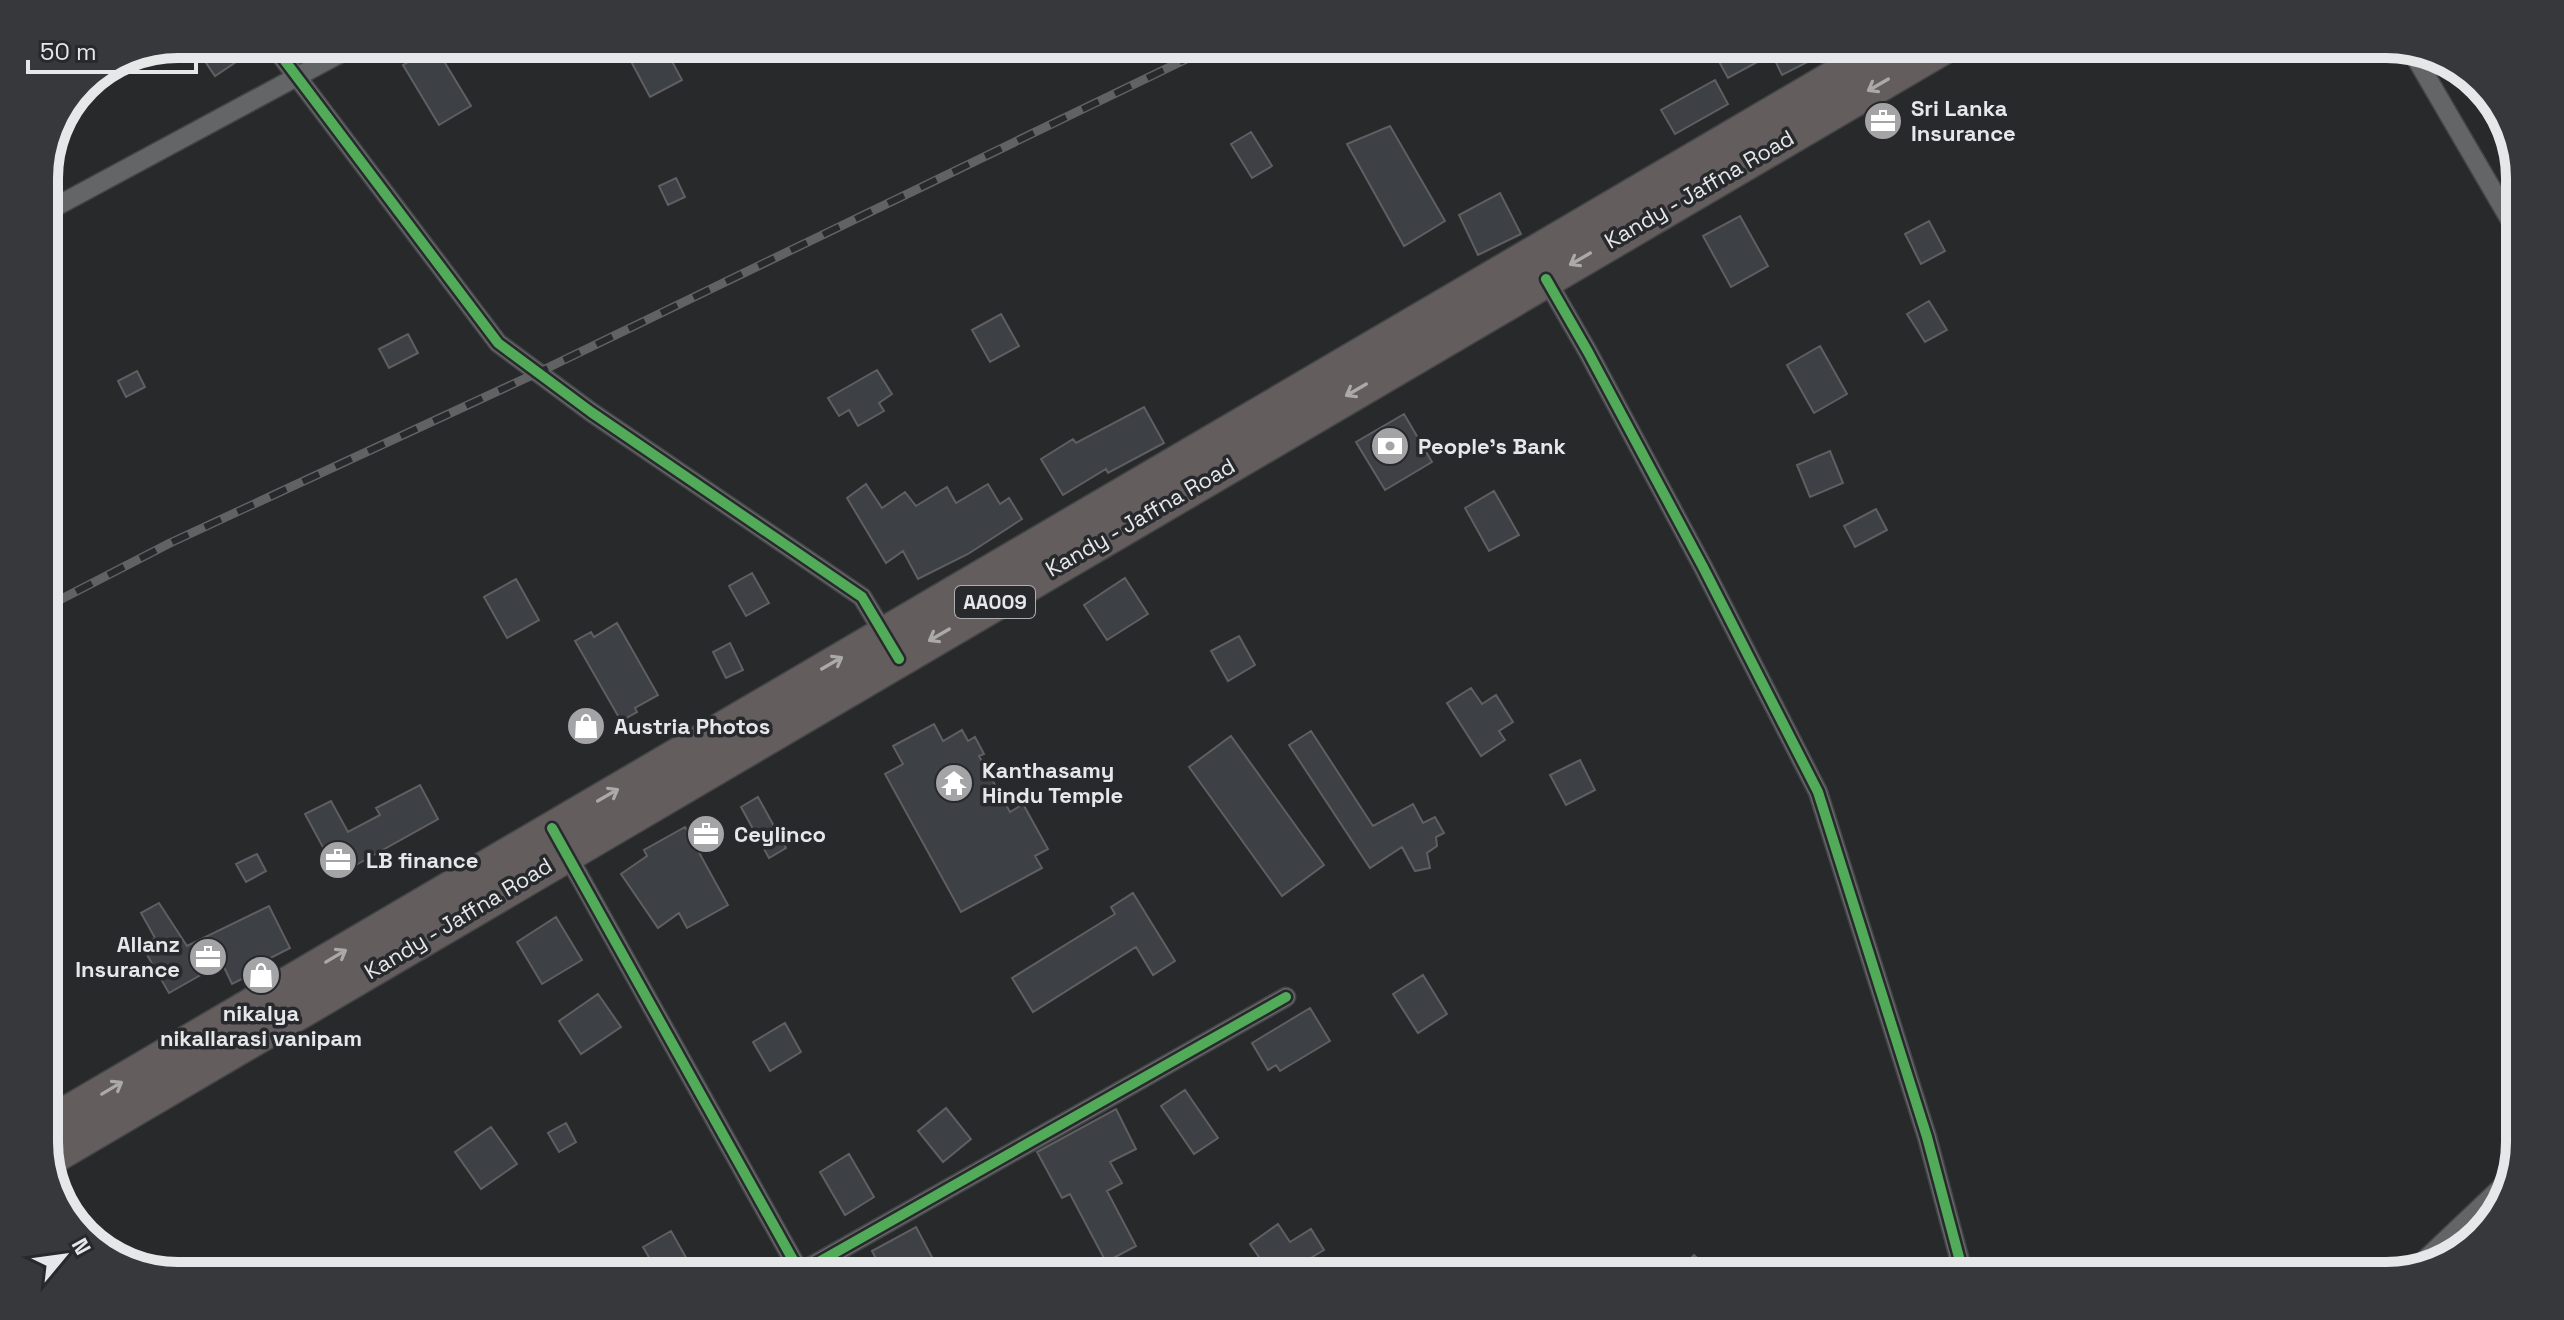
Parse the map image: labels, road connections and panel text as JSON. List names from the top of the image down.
{
  "streets": {
    "highway": ["Kandy - Jaffna Road", "AA009"]
  },
  "places": {
    "office": [
      "Sri Lanka Insurance",
      "Ceylinco",
      "LB finance",
      "Allanz Insurance"
    ],
    "bank": ["People's Bank"],
    "shop": ["Austria Photos", "nikalya nikallarasi vanipam"],
    "temple": ["Kanthasamy Hindu Temple"]
  },
  "scale_bar": "50 m",
  "north": "top right"
}
